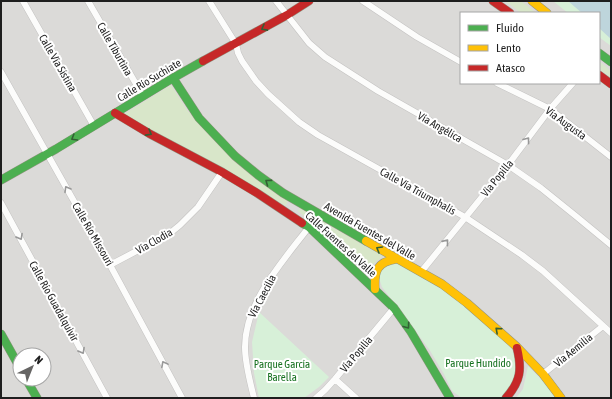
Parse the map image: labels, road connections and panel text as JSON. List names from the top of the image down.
{
  "streets": {
    "street": [
      "Calle Tiburtina",
      "Calle Vía Sistina",
      "Calle Río Suchiate",
      "Vía Augusta",
      "Vía Angélica",
      "Vía Popilla",
      "Calle Vía Triumphalis",
      "Avenida Fuentes del Valle",
      "Calle Río Missouri",
      "Vía Clodia",
      "Calle Fuentes del Valle",
      "Vía Caecilia",
      "Calle Río Guadalquivir",
      "Vía Aemilia",
      "Vía Popilia"
    ]
  },
  "crossings": [
    ["Calle Tiburtina", "Calle Río Suchiate"],
    ["Calle Vía Sistina", "Calle Río Suchiate"],
    ["Calle Río Suchiate", "Vía Angélica"],
    ["Calle Río Suchiate", "Calle Vía Triumphalis"],
    ["Calle Río Suchiate", "Avenida Fuentes del Valle"],
    ["Calle Río Suchiate", "Calle Río Missouri"],
    ["Calle Río Suchiate", "Calle Fuentes del Valle"],
    ["Vía Augusta", "Vía Popilla"],
    ["Vía Angélica", "Vía Popilla"],
    ["Vía Popilla", "Calle Vía Triumphalis"],
    ["Vía Popilla", "Avenida Fuentes del Valle"],
    ["Calle Vía Triumphalis", "Vía Aemilia"],
    ["Avenida Fuentes del Valle", "Vía Aemilia"],
    ["Calle Río Missouri", "Vía Clodia"],
    ["Vía Clodia", "Calle Fuentes del Valle"],
    ["Calle Fuentes del Valle", "Vía Caecilia"],
    ["Calle Fuentes del Valle", "Vía Popilia"]
  ],
  "one_way": [
    "Vía Popilla",
    "Avenida Fuentes del Valle",
    "Calle Río Missouri",
    "Calle Fuentes del Valle",
    "Calle Río Guadalquivir"
  ],
  "parks": ["Parque Hundido", "Parque García Barella"],
  "legend": ["Fluido", "Lento", "Atasco"],
  "north": "top right"
}
